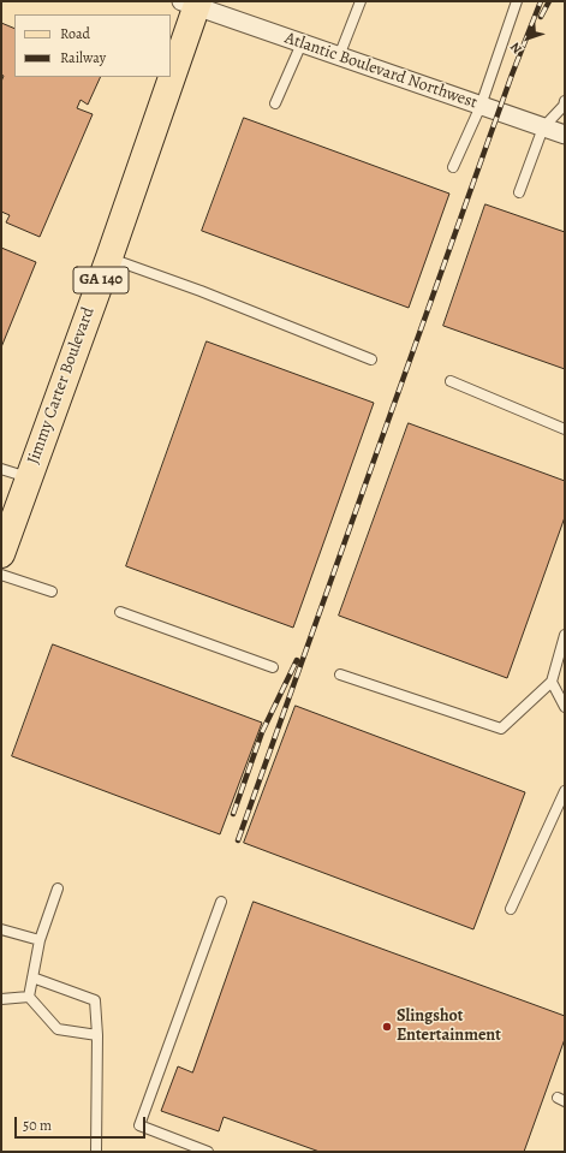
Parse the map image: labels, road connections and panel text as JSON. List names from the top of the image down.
{
  "streets": {
    "main road": ["GA 140", "Jimmy Carter Boulevard"],
    "street": ["Atlantic Boulevard Northwest"]
  },
  "crossings": [
    ["Atlantic Boulevard Northwest", "Jimmy Carter Boulevard"]
  ],
  "places": ["Slingshot Entertainment"],
  "legend": ["Road", "Railway"],
  "scale_bar": "50 m",
  "north": "bottom left"
}
